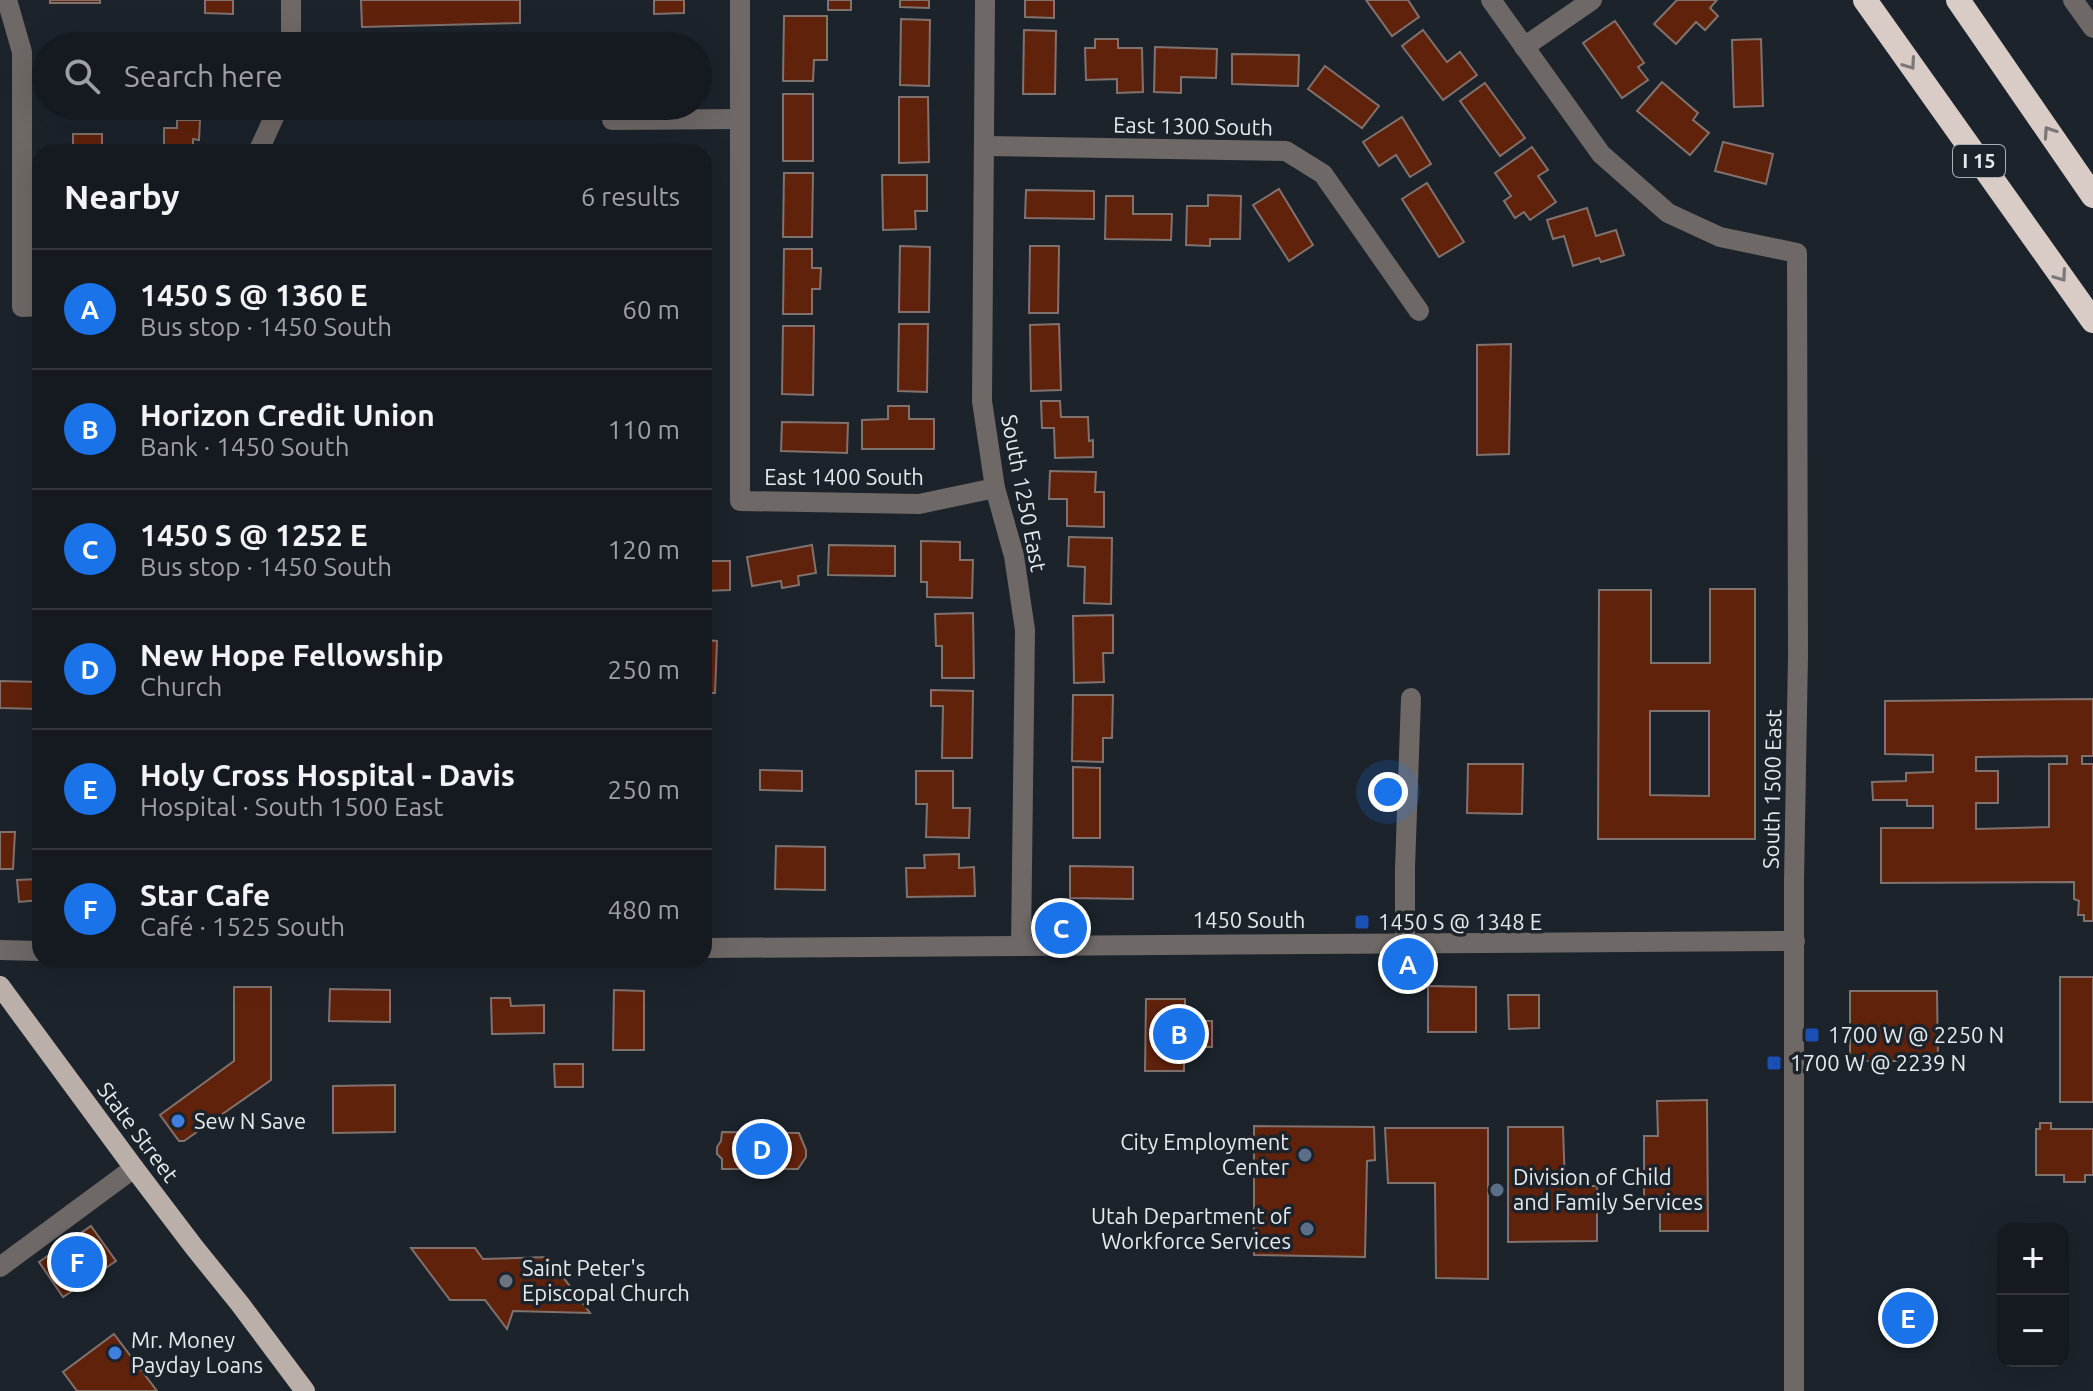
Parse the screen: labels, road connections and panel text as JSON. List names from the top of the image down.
{
  "streets": {
    "highway": ["I 15"],
    "main road": ["State Street"],
    "street": [
      "East 1300 South",
      "East 1400 South",
      "South 1250 East",
      "South 1500 East",
      "1450 South"
    ]
  },
  "crossings": [
    ["East 1300 South", "South 1250 East"],
    ["East 1400 South", "South 1250 East"],
    ["South 1250 East", "1450 South"],
    ["South 1500 East", "1450 South"]
  ],
  "places": {
    "transit": ["1450 S @ 1348 E", "1700 W @ 2250 N", "1700 W @ 2239 N"],
    "other": [
      "Sew N Save",
      "City Employment Center",
      "Division of Child and Family Services",
      "Utah Department of Workforce Services",
      "Saint Peter's Episcopal Church",
      "Mr. Money Payday Loans"
    ]
  },
  "page": {
    "search": "Search here",
    "heading": ["Nearby", "6 results"],
    "list": [
      {
        "mark": "A",
        "name": "1450 S @ 1360 E",
        "note": "Bus stop · 1450 South",
        "value": "60 m"
      },
      {
        "mark": "B",
        "name": "Horizon Credit Union",
        "note": "Bank · 1450 South",
        "value": "110 m"
      },
      {
        "mark": "C",
        "name": "1450 S @ 1252 E",
        "note": "Bus stop · 1450 South",
        "value": "120 m"
      },
      {
        "mark": "D",
        "name": "New Hope Fellowship",
        "note": "Church",
        "value": "250 m"
      },
      {
        "mark": "E",
        "name": "Holy Cross Hospital - Davis",
        "note": "Hospital · South 1500 East",
        "value": "250 m"
      },
      {
        "mark": "F",
        "name": "Star Cafe",
        "note": "Café · 1525 South",
        "value": "480 m"
      }
    ],
    "pins": [
      "C",
      "A",
      "B",
      "D",
      "F",
      "E"
    ],
    "map_buttons": ["+", "−"]
  }
}
